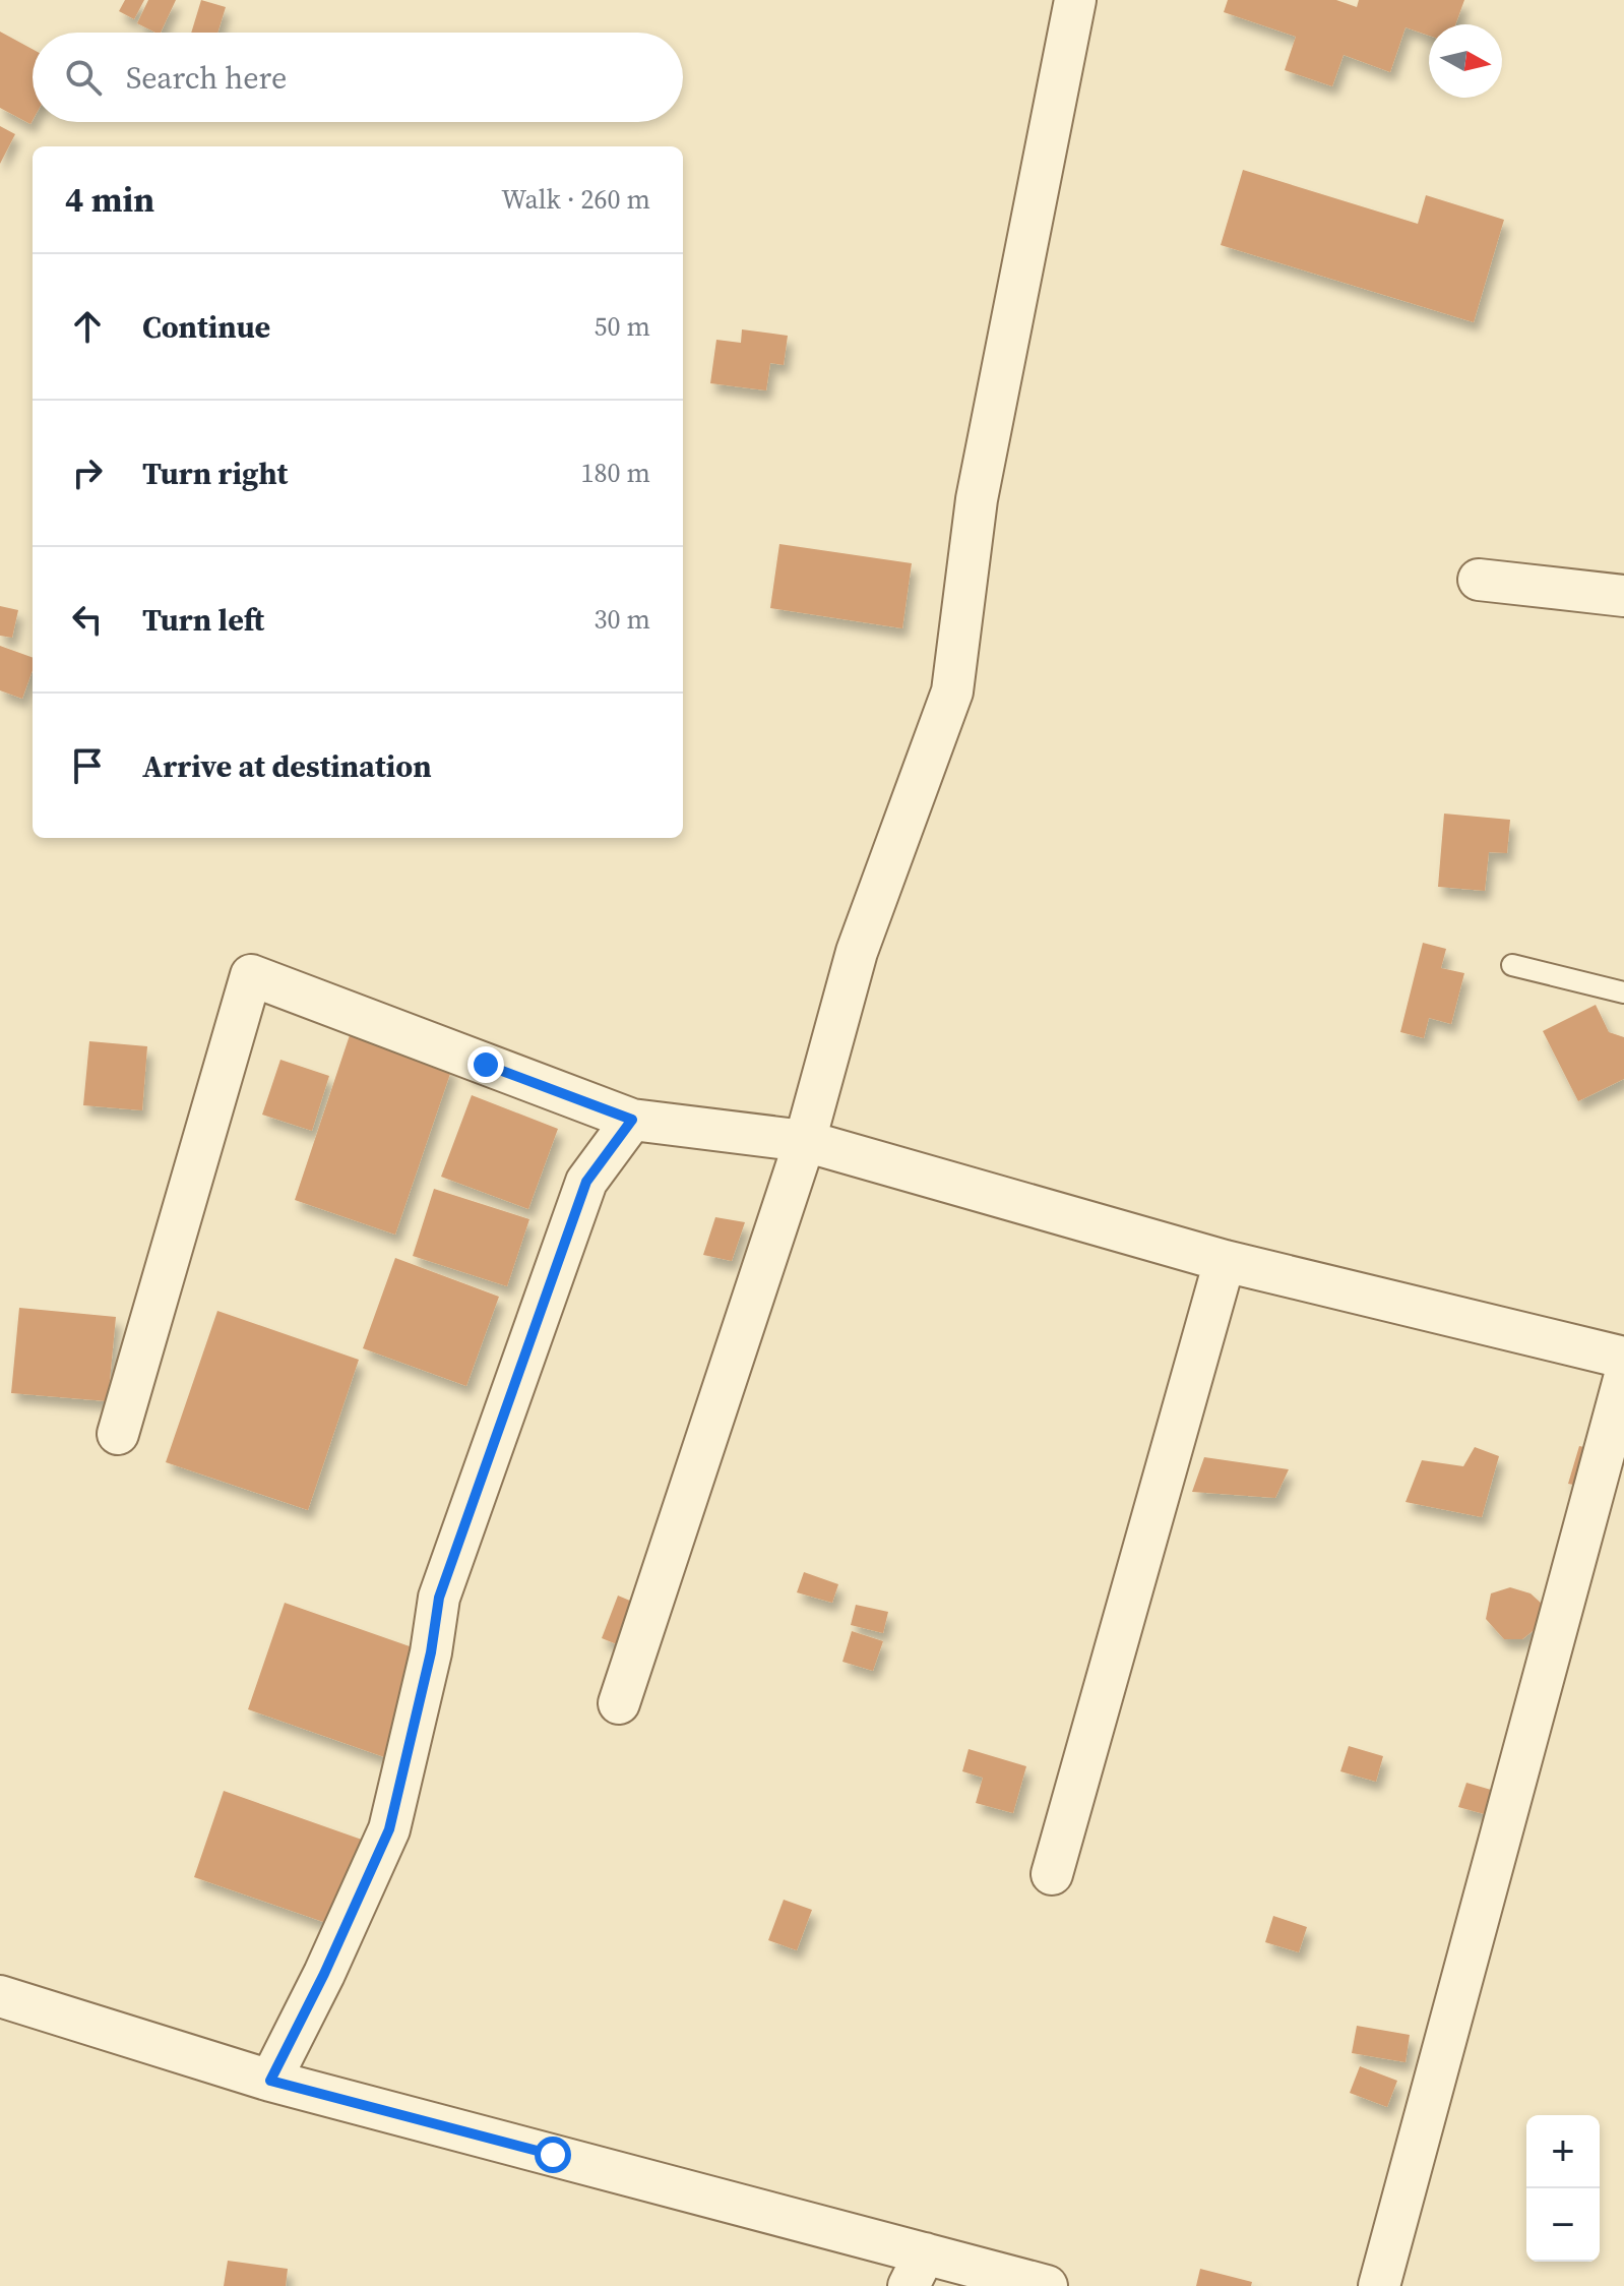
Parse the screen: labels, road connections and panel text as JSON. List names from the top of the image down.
{
  "north": "right",
  "page": {
    "search": "Search here",
    "heading": ["4 min", "Walk · 260 m"],
    "list": [
      ["Continue", "50 m"],
      ["Turn right", "180 m"],
      ["Turn left", "30 m"],
      "Arrive at destination"
    ],
    "map_buttons": ["+", "−"]
  }
}
